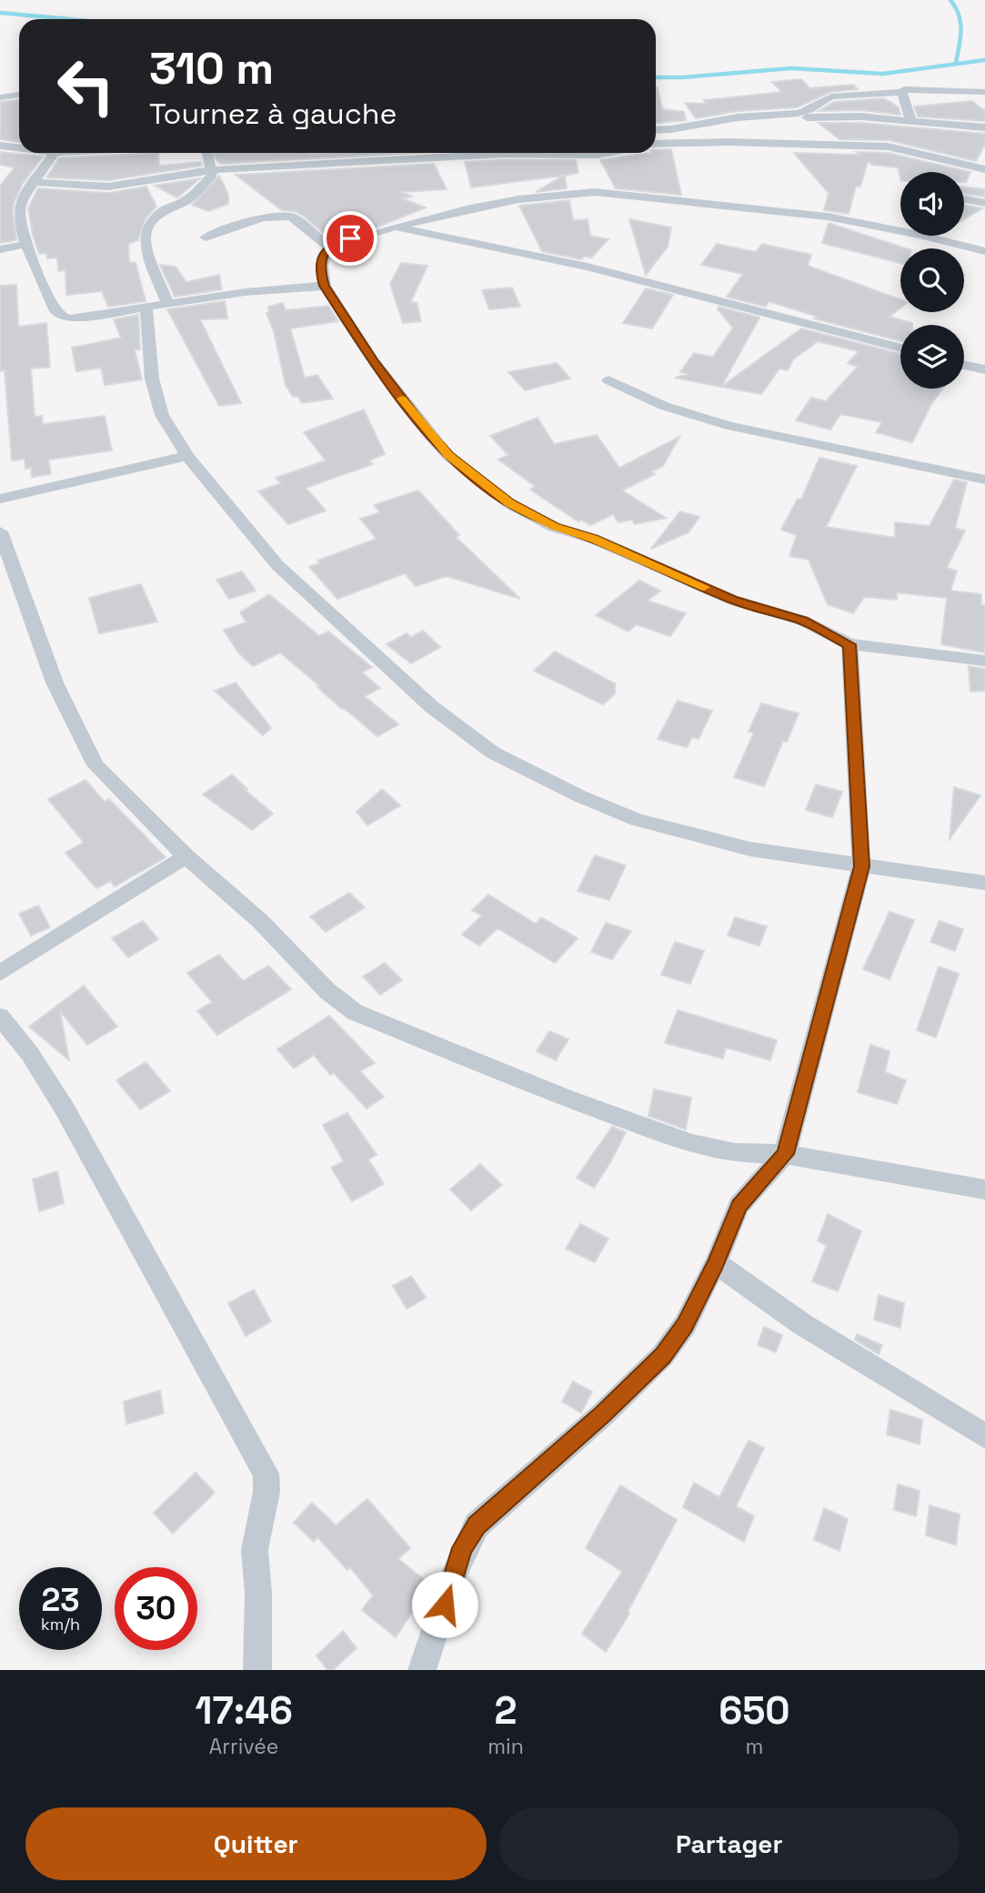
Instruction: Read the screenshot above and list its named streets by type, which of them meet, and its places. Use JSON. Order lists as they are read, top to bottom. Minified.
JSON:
{"page":{"turn":["310 m","Tournez à gauche"],"speed":"23 km/h","limit":"30","eta":["17:46","Arrivée","2","min","650","m"],"buttons":["Quitter","Partager"]}}
